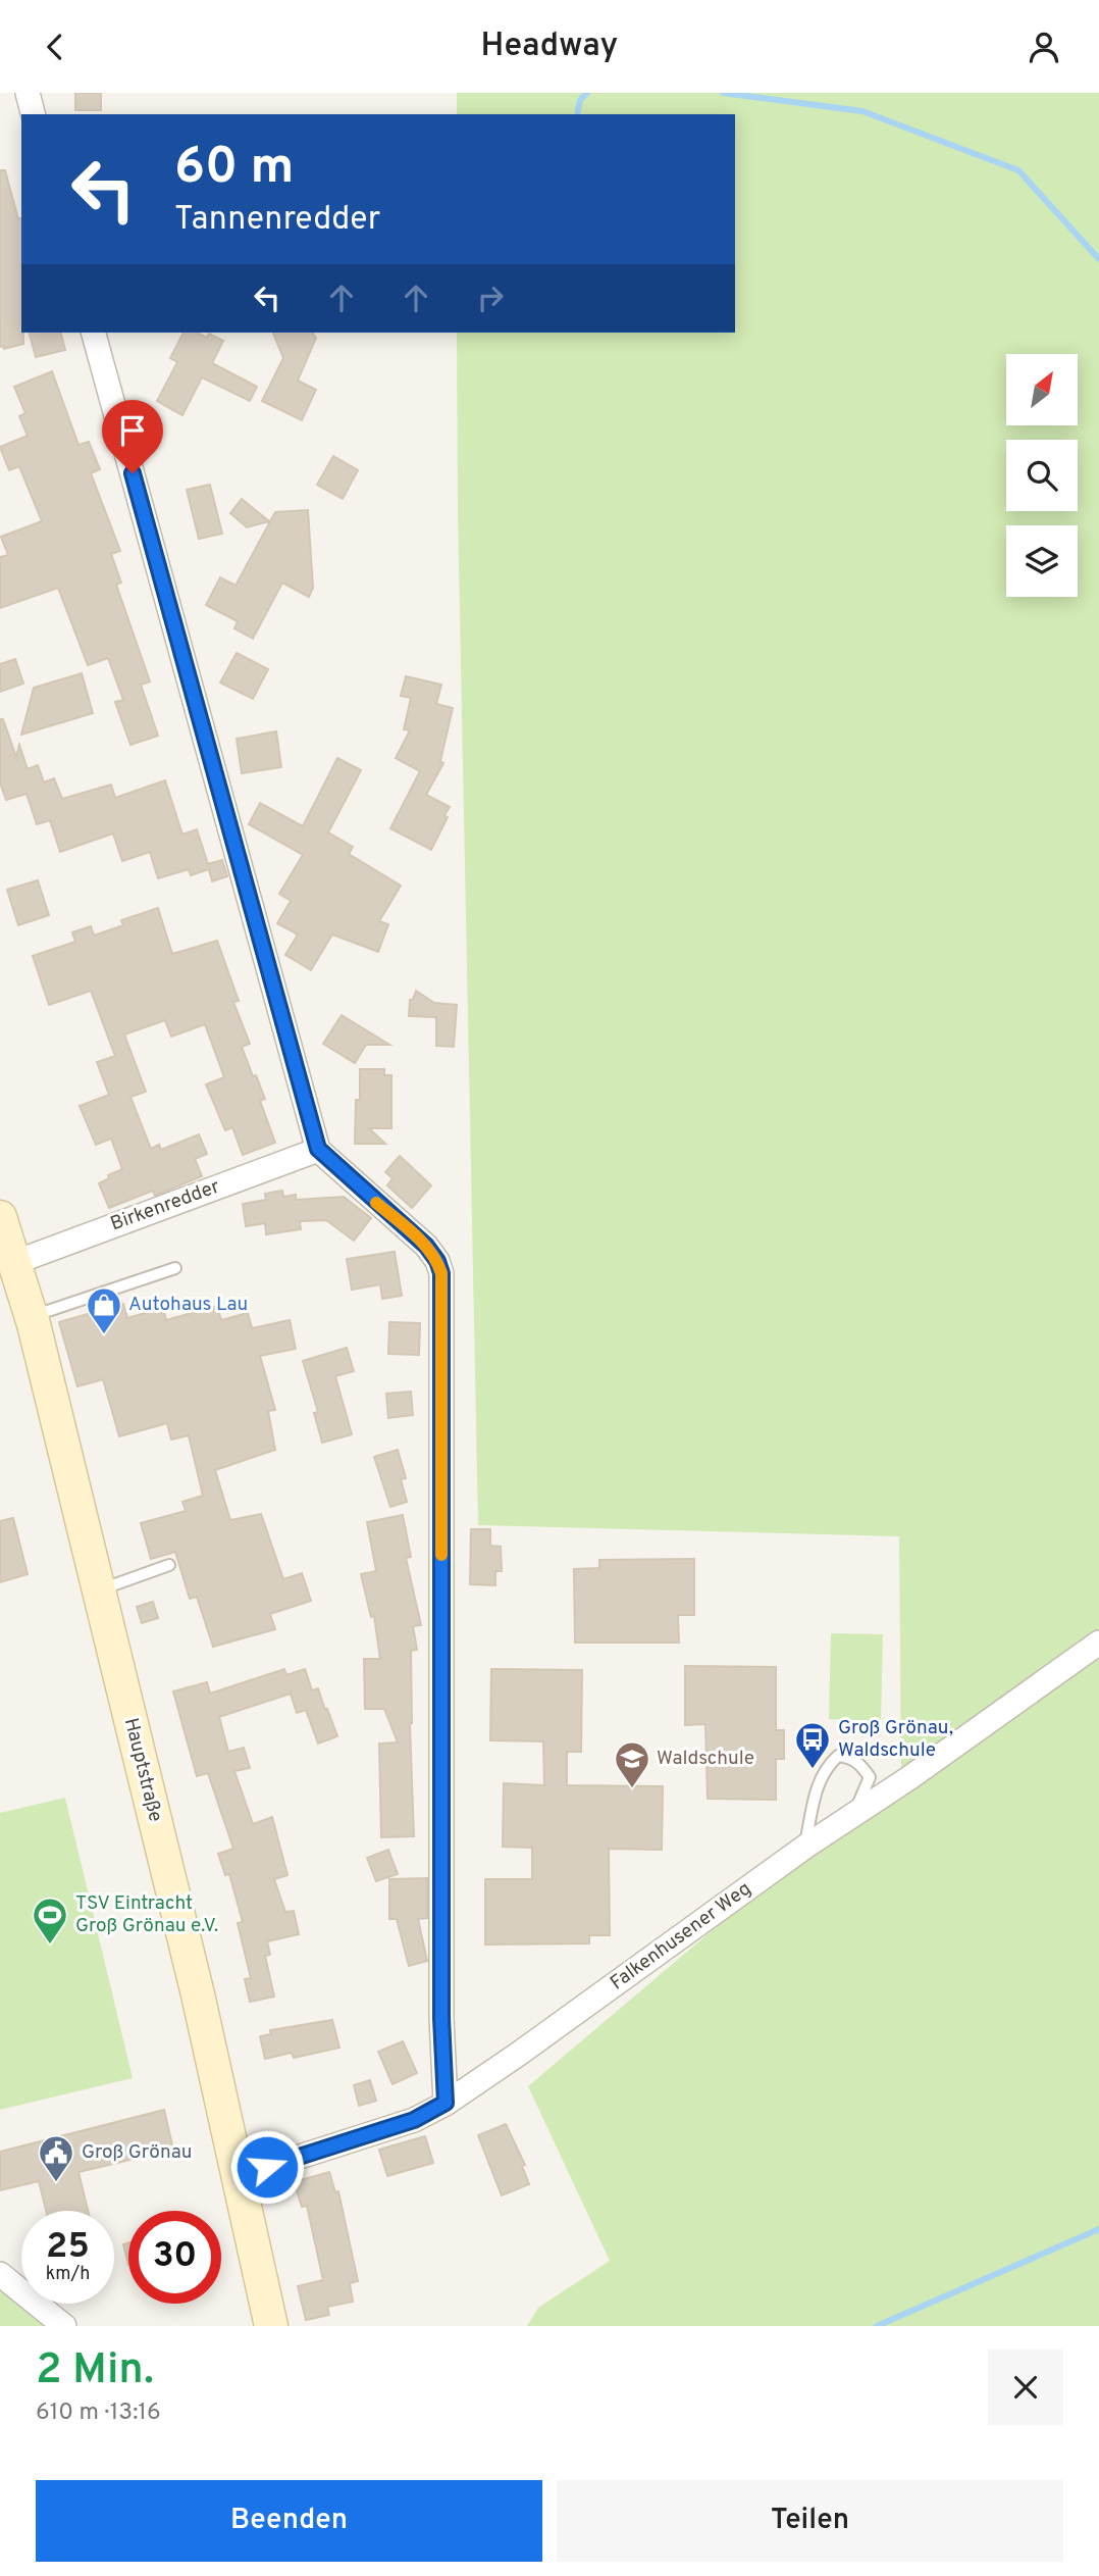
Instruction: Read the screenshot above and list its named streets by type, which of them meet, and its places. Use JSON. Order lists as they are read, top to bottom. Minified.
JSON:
{"streets":{"main road":["Hauptstraße"],"street":["Birkenredder","Falkenhusener Weg"]},"crossings":[["Birkenredder","Hauptstraße"],["Hauptstraße","Falkenhusener Weg"]],"places":{"shop":["Autohaus Lau"],"bus stop":["Groß Grönau, Waldschule"],"school or university":["Waldschule"],"sports":["TSV Eintracht Groß Grönau e.V."],"public building":["Groß Grönau"]},"north":"top right","page":{"header":"Headway","turn":["60 m","Tannenredder"],"speed":"25 km/h","limit":"30","heading":["2 Min.","610 m · 13:16"],"buttons":["Beenden","Teilen"]}}
